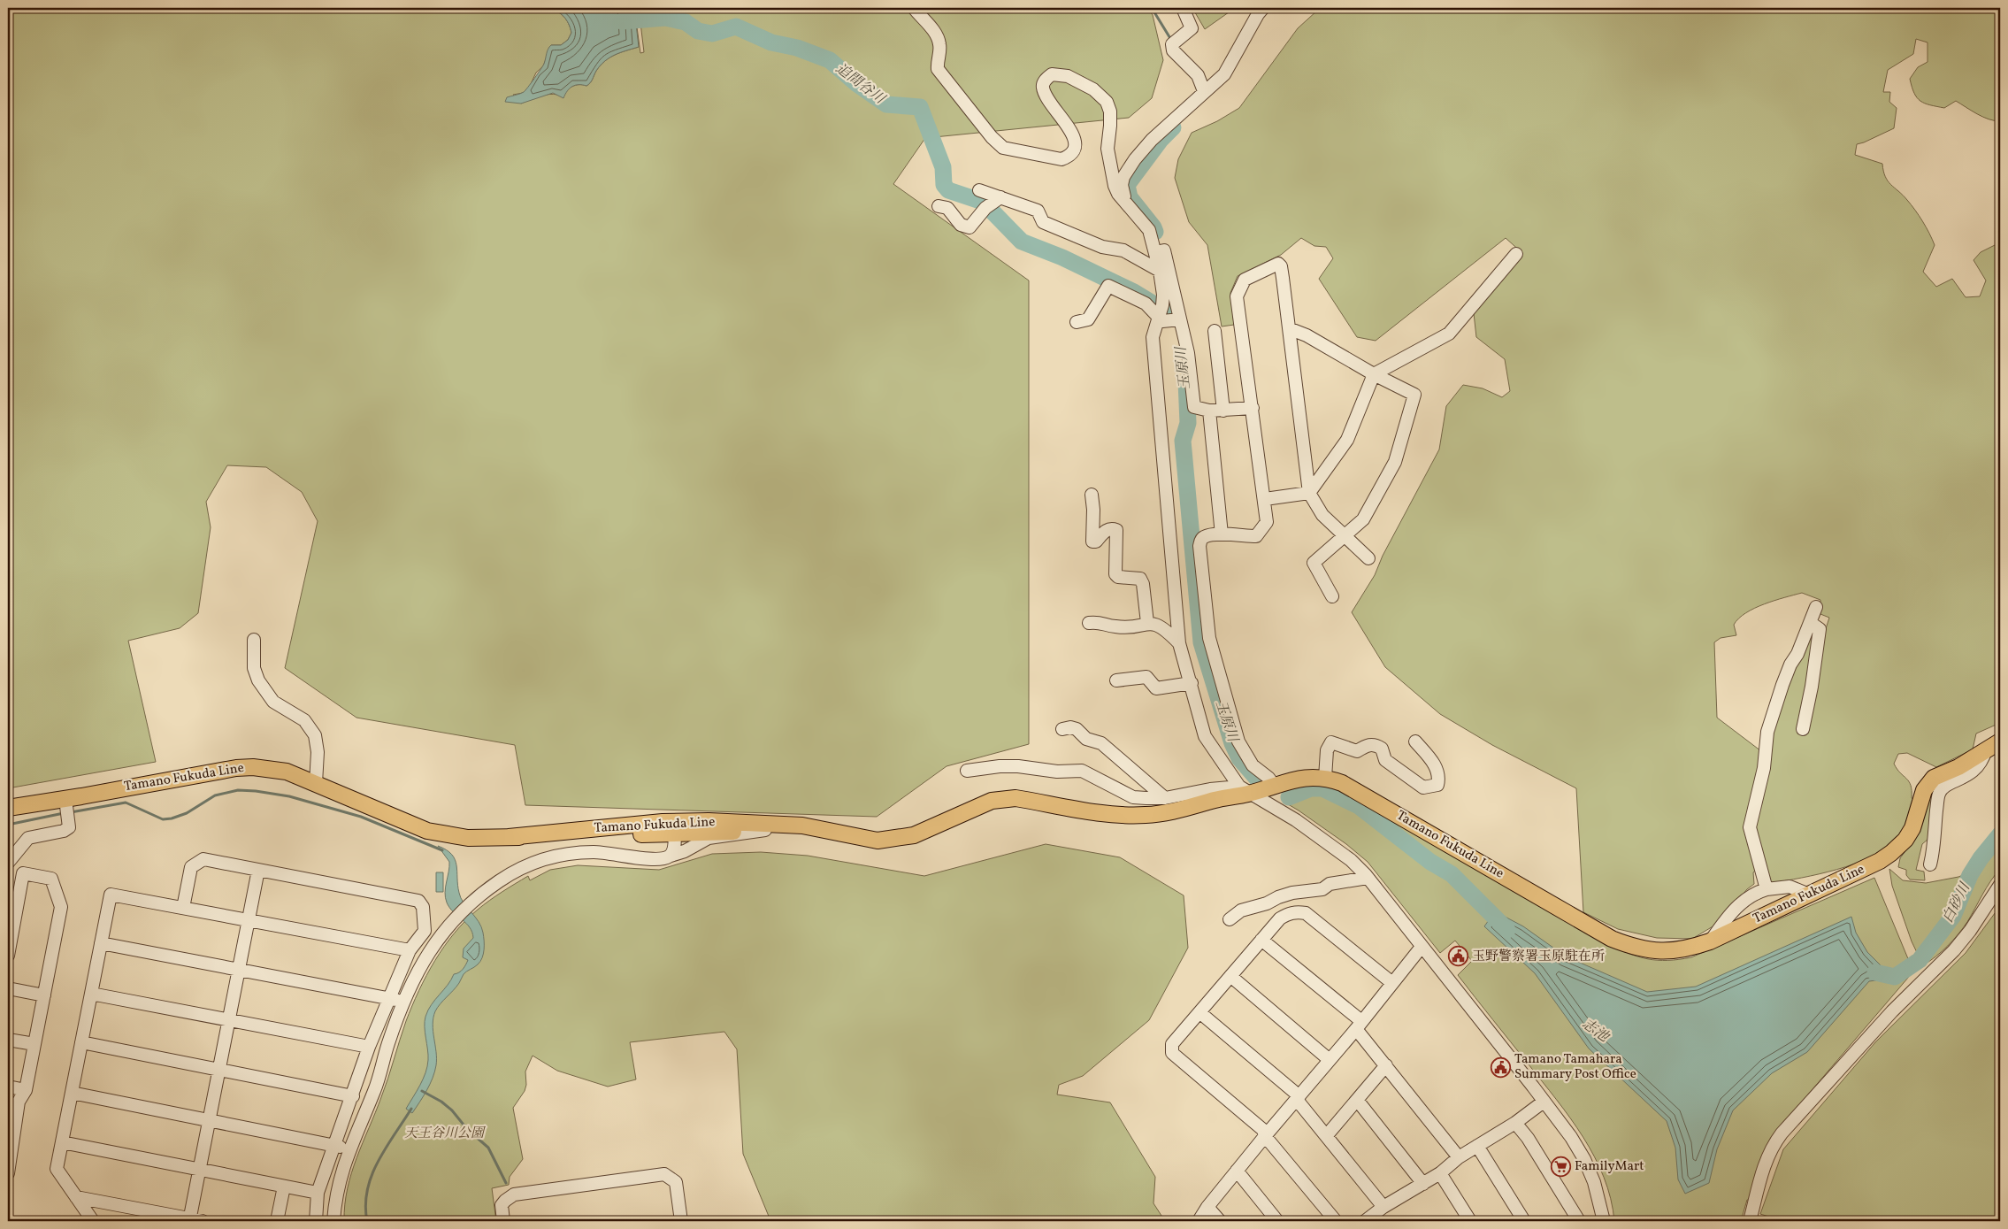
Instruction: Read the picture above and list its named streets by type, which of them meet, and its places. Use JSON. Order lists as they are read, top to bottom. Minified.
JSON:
{"streets":{"main road":["Tamano Fukuda Line"]},"water":["追間谷川","玉原川","白砂川","志池"],"parks":["天王谷川公園"],"places":{"public building":["玉野警察署玉原駐在所","Tamano Tamahara Summary Post Office"],"supermarket":["FamilyMart"]}}
